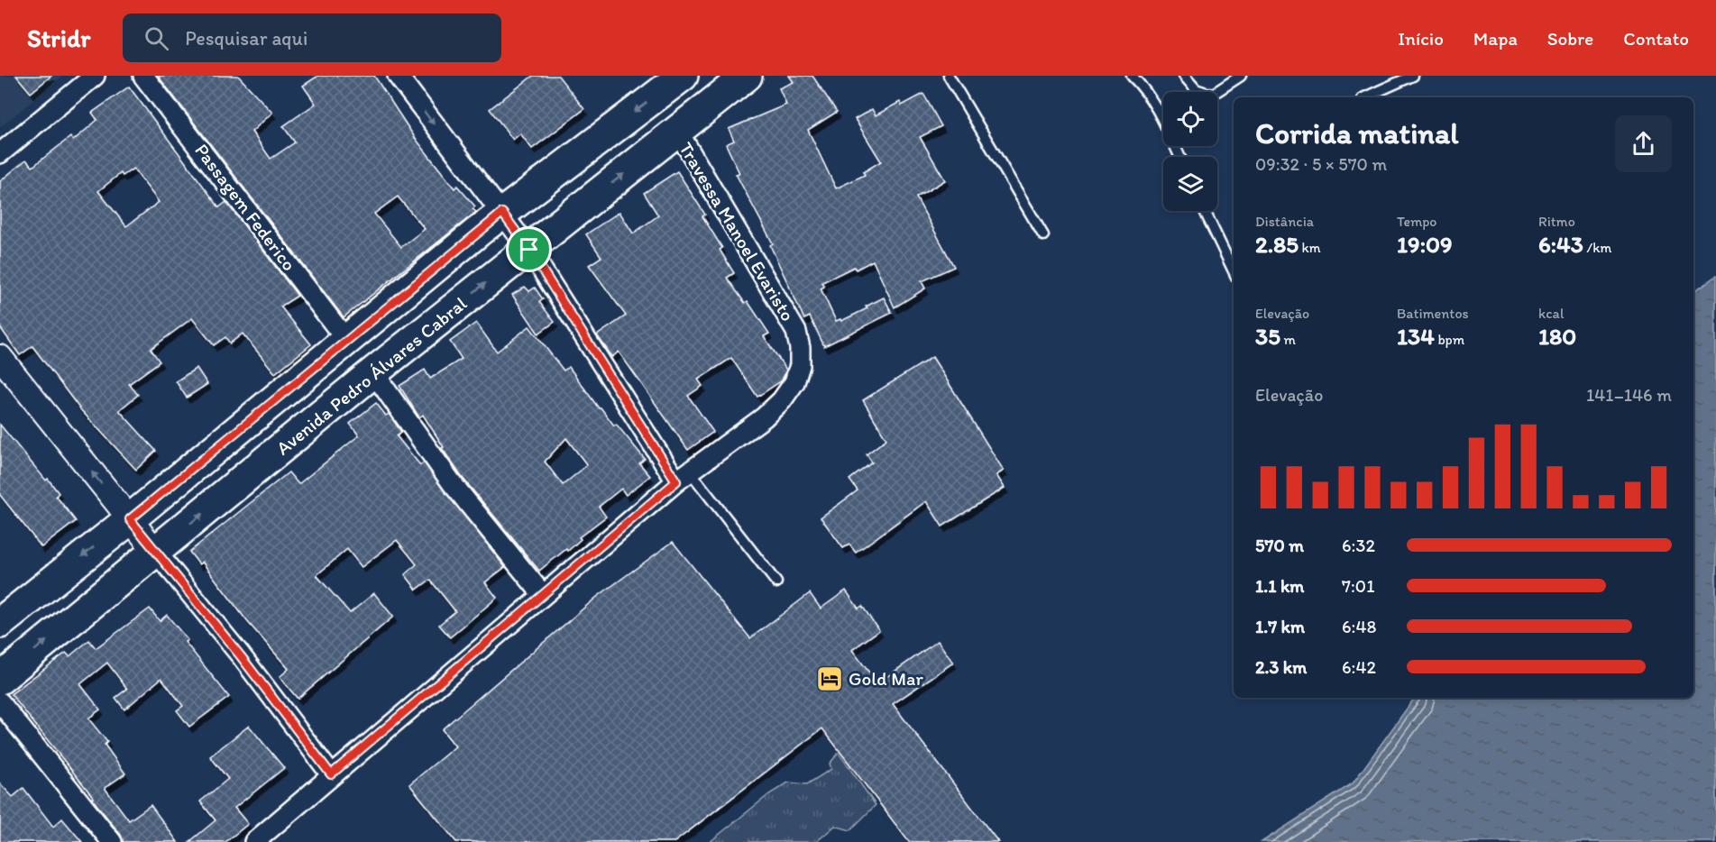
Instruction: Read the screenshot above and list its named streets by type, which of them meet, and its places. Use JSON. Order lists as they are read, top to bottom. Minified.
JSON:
{"streets":{"main road":["Avenida Pedro Álvares Cabral"],"street":["Passagem Federico","Travessa Manoel Evaristo"]},"crossings":[["Travessa Manoel Evaristo","Avenida Pedro Álvares Cabral"]],"places":{"hotel":["Gold Mar"]},"page":{"header":"Stridr","search":"Pesquisar aqui","nav":["Início","Mapa","Sobre","Contato"],"heading":["Corrida matinal","09:32 · 5 × 570 m"],"stats":[["Distância","2.85 km"],["Tempo","19:09"],["Ritmo","6:43 /km"],["Elevação","35 m"],["Batimentos","134 bpm"],["kcal","180"]],"chart":["Elevação","141–146 m"],"list":[{"name":"570 m","note":"6:32"},{"name":"1.1 km","note":"7:01"},{"name":"1.7 km","note":"6:48"},{"name":"2.3 km","note":"6:42"}]}}
